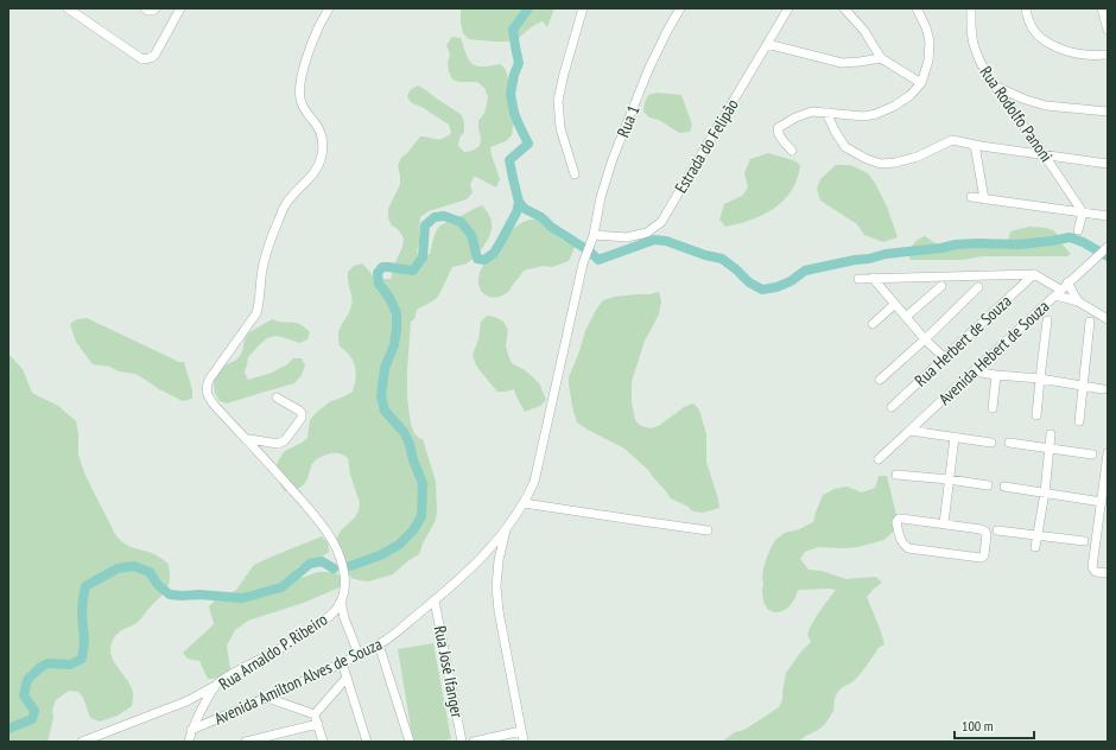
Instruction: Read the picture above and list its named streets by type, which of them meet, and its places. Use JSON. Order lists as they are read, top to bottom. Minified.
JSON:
{"streets":{"street":["Rua Rodolfo Panoni","Rua 1","Estrada do Felipão","Rua Herbert de Souza","Avenida Hebert de Souza","Rua Arnaldo P. Ribeiro","Rua José Ifanger","Avenida Amilton Alves de Souza"]},"crossings":[["Rua 1","Estrada do Felipão"],["Rua 1","Avenida Amilton Alves de Souza"],["Estrada do Felipão","Avenida Amilton Alves de Souza"],["Rua Arnaldo P. Ribeiro","Avenida Amilton Alves de Souza"],["Rua José Ifanger","Avenida Amilton Alves de Souza"]],"scale_bar":"100 m"}
